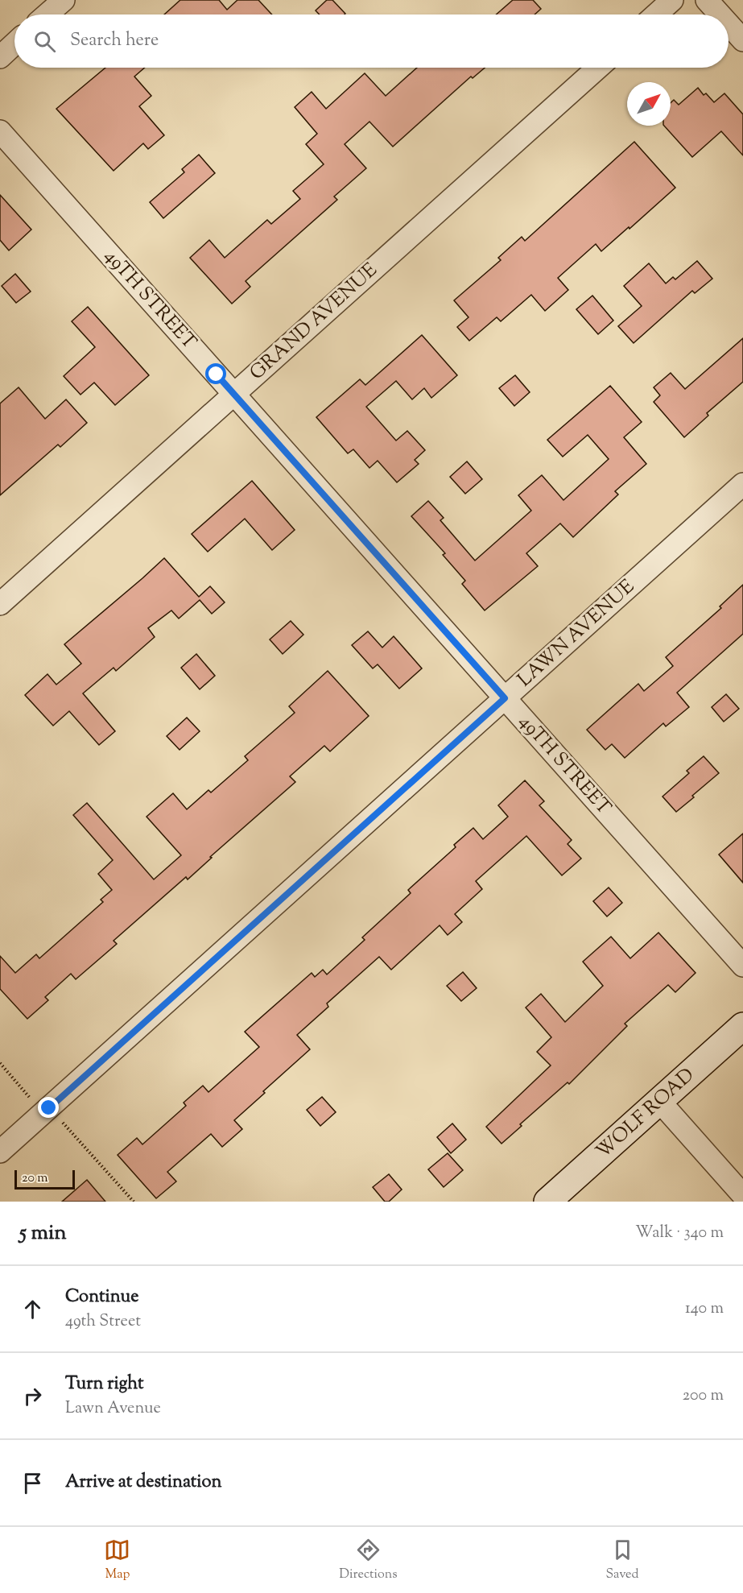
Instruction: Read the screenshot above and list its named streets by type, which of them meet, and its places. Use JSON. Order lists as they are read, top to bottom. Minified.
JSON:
{"streets":{"main road":["WOLF ROAD"],"street":["49TH STREET","GRAND AVENUE","LAWN AVENUE"]},"crossings":[["49TH STREET","GRAND AVENUE"],["49TH STREET","LAWN AVENUE"]],"scale_bar":"20 m","north":"top right","page":{"search":"Search here","scale":"20 m","heading":["5 min","Walk · 340 m"],"list":[["Continue","49th Street","140 m"],["Turn right","Lawn Avenue","200 m"],"Arrive at destination"],"nav":["Map","Directions","Saved"]}}
